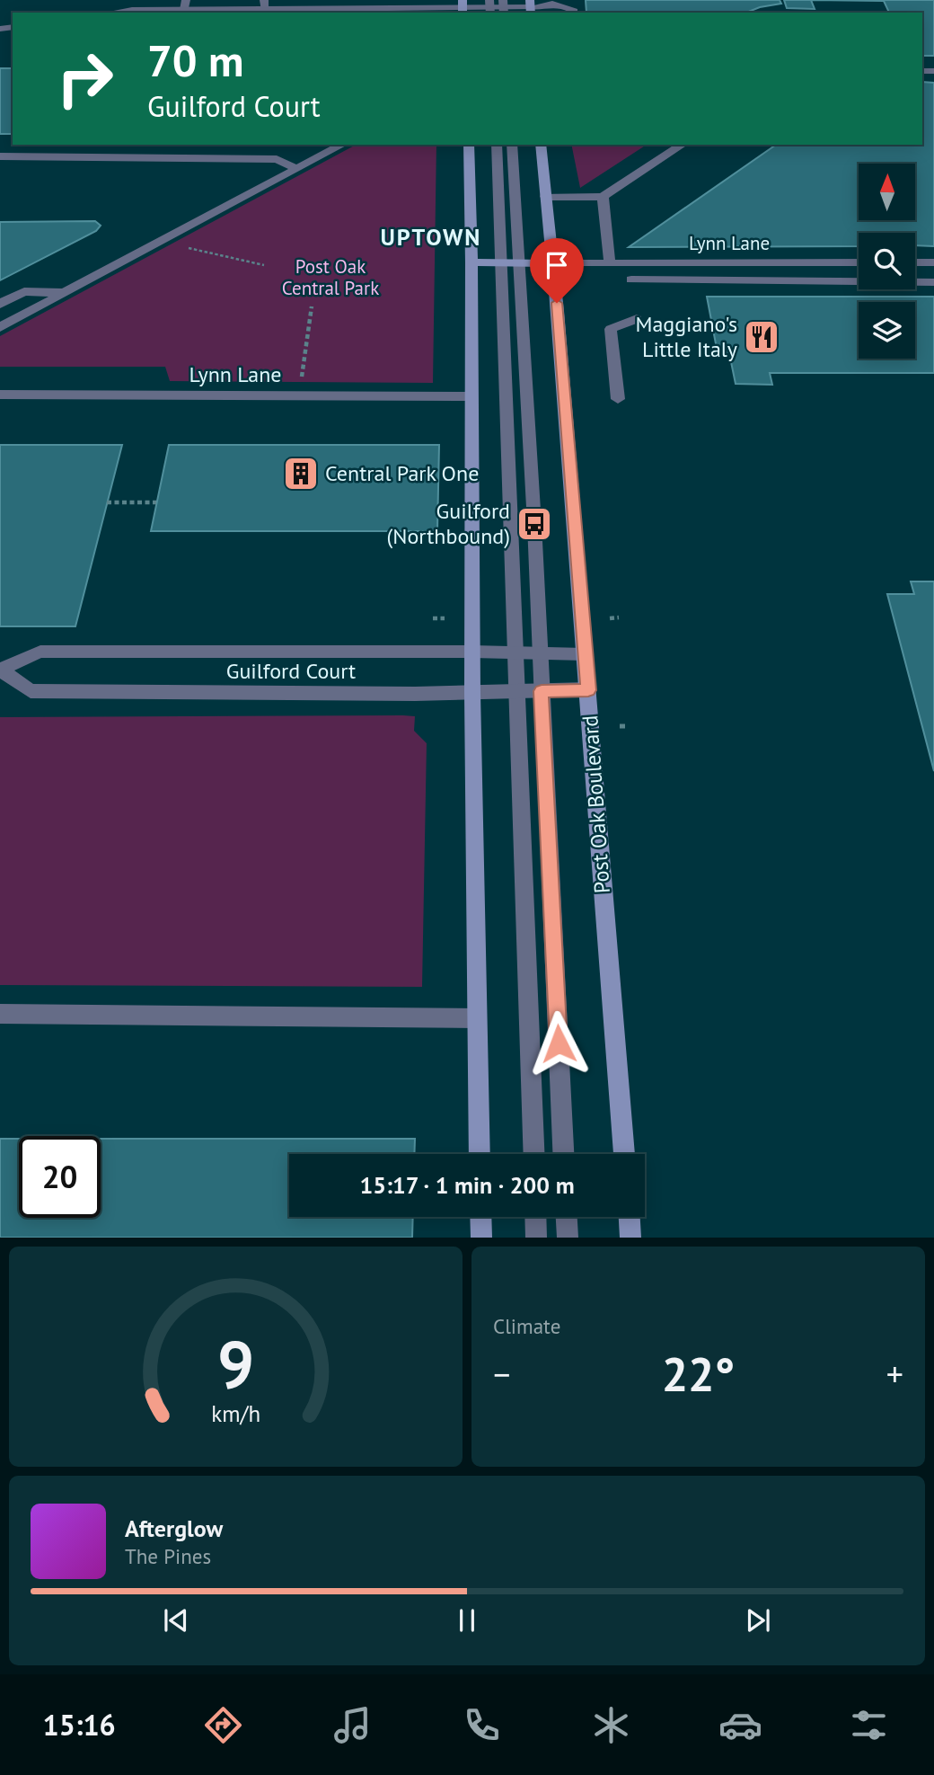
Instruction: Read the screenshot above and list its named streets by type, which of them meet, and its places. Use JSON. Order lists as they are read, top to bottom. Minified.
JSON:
{"streets":{"main road":["Post Oak Boulevard"],"street":["Lynn Lane","Guilford Court"]},"crossings":[["Lynn Lane","Post Oak Boulevard"],["Guilford Court","Post Oak Boulevard"]],"districts":["UPTOWN"],"parks":["Post Oak Central Park"],"places":{"restaurant":["Maggiano's Little Italy"],"building":["Central Park One"],"bus stop":["Guilford (Northbound)"]},"north":"top","page":{"turn":["70 m","Guilford Court"],"limit":"20","trip":"15:17 · 1 min · 200 m","tile":"Climate","heat":["−","22°","+"],"song":["Afterglow","The Pines"],"tabs":"15:16","gauge":["9","km/h"]}}
